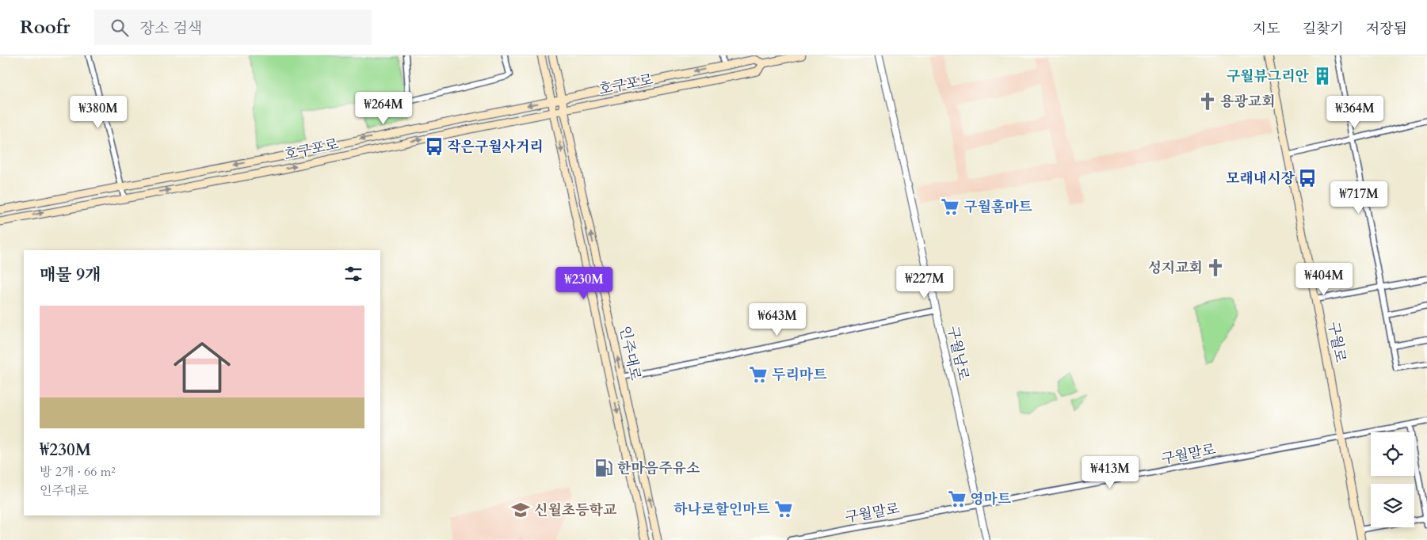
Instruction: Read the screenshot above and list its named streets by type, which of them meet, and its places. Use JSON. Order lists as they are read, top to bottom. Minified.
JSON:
{"streets":{"main road":["호구포로","구월로","인주대로"],"street":["구월남로","구월말로"]},"crossings":[["호구포로","인주대로"],["구월로","구월말로"],["구월남로","구월말로"]],"places":{"building":["구월뷰그리안"],"church":["용광교회","성지교회"],"bus stop":["작은구월사거리","모래내시장"],"supermarket":["구월홈마트","두리마트","영마트","하나로할인마트"],"fuel station":["한마음주유소"],"school or university":["신월초등학교"]},"page":{"header":"Roofr","search":"장소 검색","nav":["지도","길찾기","저장됨"],"price":["₩264M","₩380M","₩364M","₩717M","₩404M","₩227M","₩230M","₩643M","₩413M"],"heading":"매물 9개","list":[{"name":"₩230M","note":"방 2개 · 66 m² · 인주대로"}]}}
